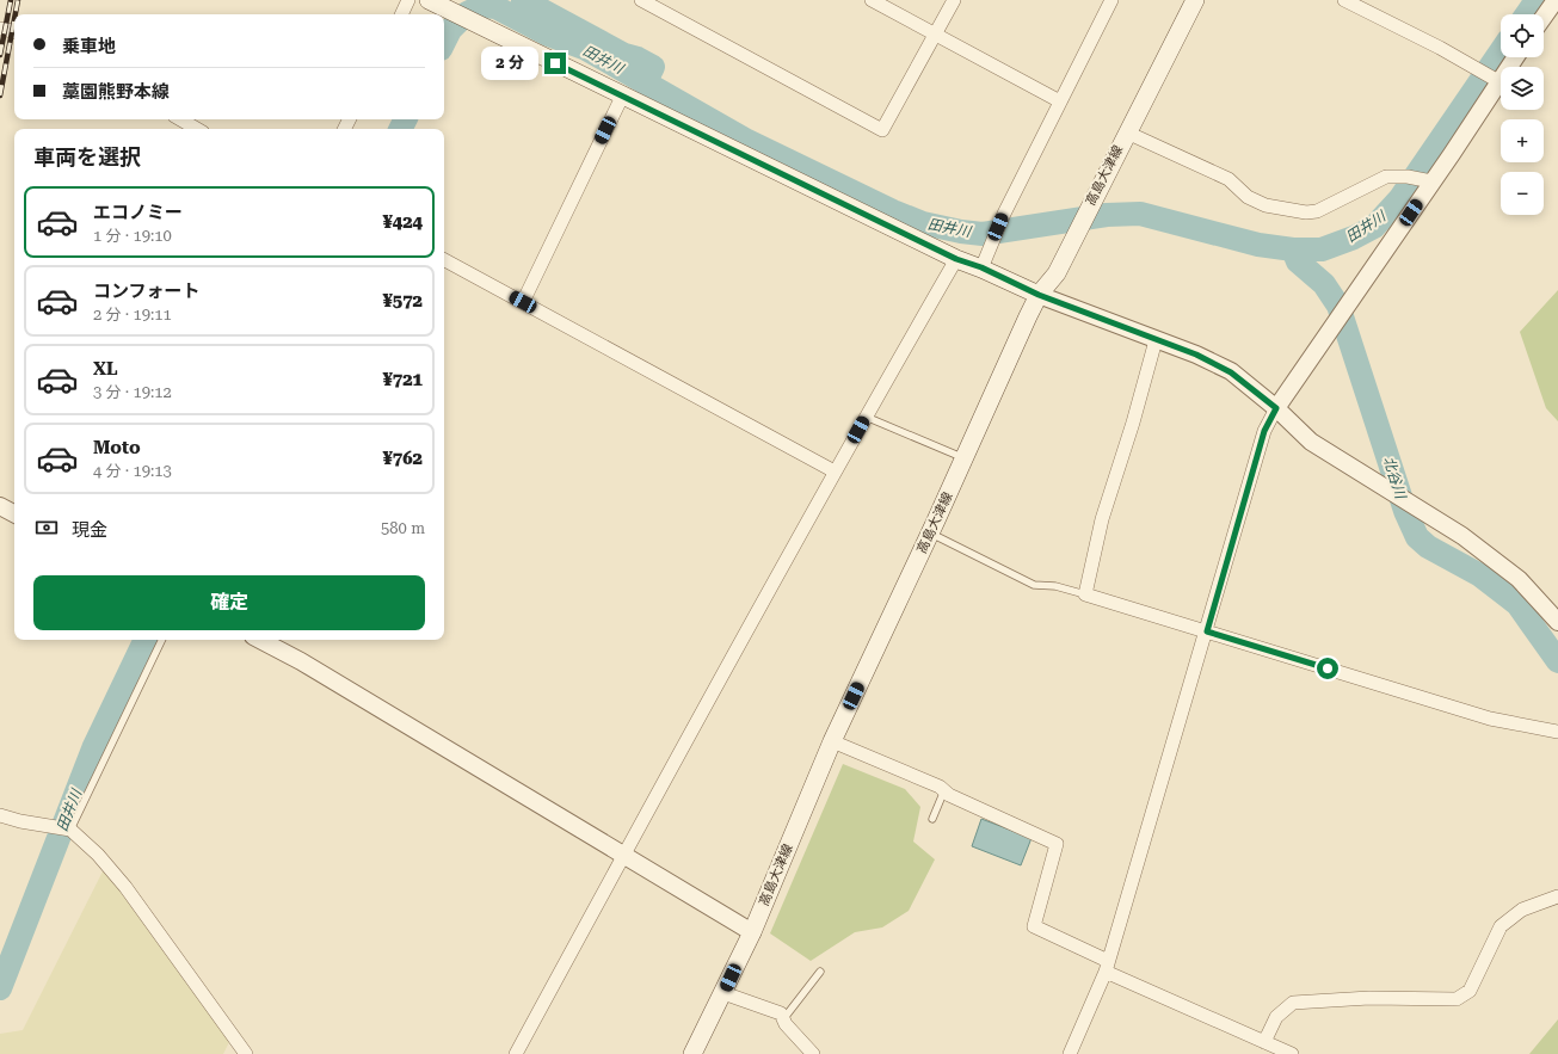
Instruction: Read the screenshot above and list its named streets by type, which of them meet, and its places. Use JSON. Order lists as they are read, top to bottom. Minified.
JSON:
{"streets":{"main road":["高島大津線"]},"water":["田井川","北谷川"],"page":{"map_buttons":["+","−"],"banner":["乗車地","藁園熊野本線"],"bubble":"2 分","heading":"車両を選択","list":[{"name":"エコノミー","note":"1 分 · 19:10","value":"¥424"},{"name":"コンフォート","note":"2 分 · 19:11","value":"¥572"},{"name":"XL","note":"3 分 · 19:12","value":"¥721"},{"name":"Moto","note":"4 分 · 19:13","value":"¥762"}],"pay":["現金","580 m"],"buttons":"確定"}}
